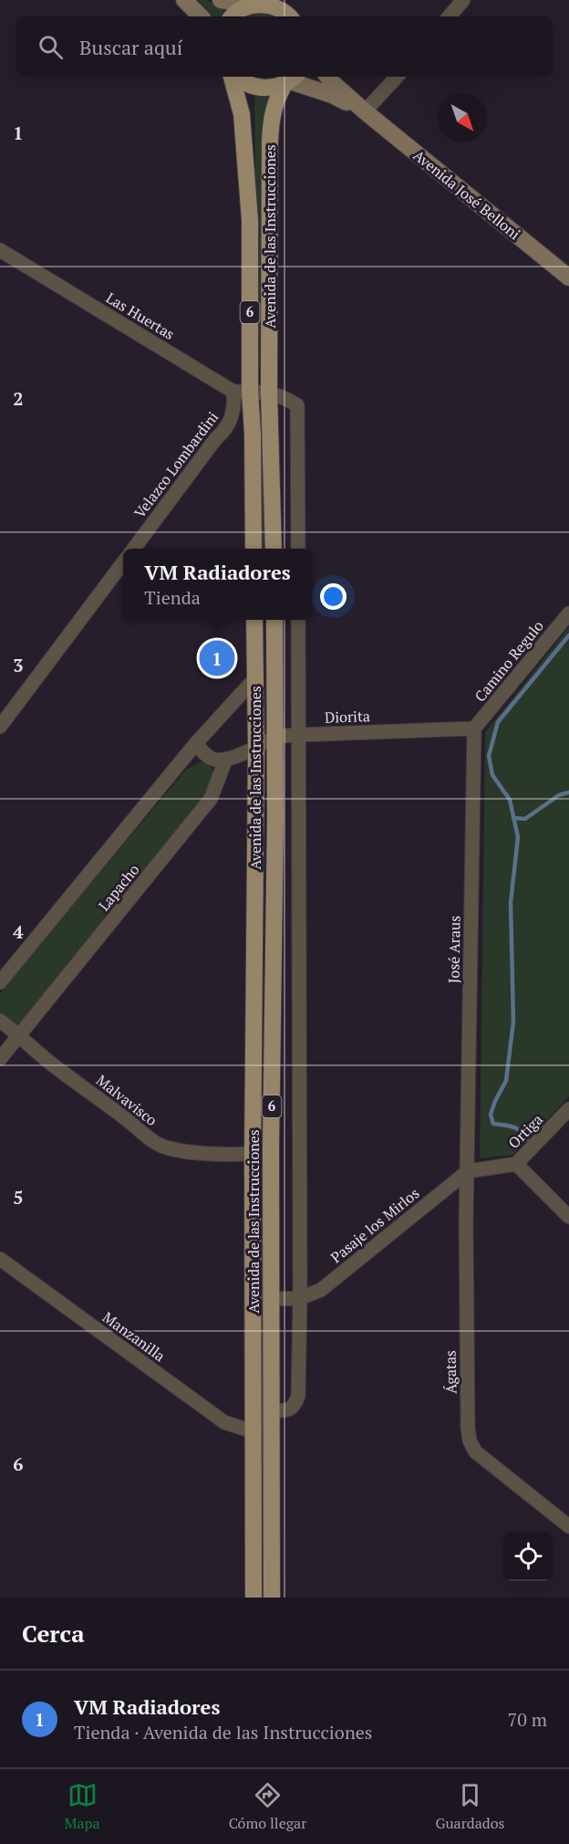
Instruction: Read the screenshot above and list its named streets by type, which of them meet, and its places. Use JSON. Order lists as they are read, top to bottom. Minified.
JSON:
{"streets":{"main road":["Avenida José Belloni","Avenida de las Instrucciones","6"],"street":["Las Huertas","Velazco Lombardini","Camino Regulo","Diorita","Lapacho","José Araus","Malvavisco","Ortiga","Pasaje los Mirlos","Manzanilla","Ágatas"]},"crossings":[["Avenida José Belloni","Avenida de las Instrucciones"],["Avenida de las Instrucciones","Las Huertas"],["Avenida de las Instrucciones","Velazco Lombardini"],["Avenida de las Instrucciones","Diorita"],["Avenida de las Instrucciones","Malvavisco"],["Avenida de las Instrucciones","Manzanilla"],["Las Huertas","Velazco Lombardini"],["Camino Regulo","Diorita"],["Camino Regulo","José Araus"],["Diorita","Lapacho"],["Diorita","José Araus"],["Lapacho","Malvavisco"],["José Araus","Ortiga"],["José Araus","Pasaje los Mirlos"],["José Araus","Ágatas"],["Ortiga","Pasaje los Mirlos"],["Ortiga","Ágatas"],["Pasaje los Mirlos","Ágatas"]],"north":"bottom right","page":{"search":"Buscar aquí","popup":["VM Radiadores","Tienda"],"pins":"1","heading":"Cerca","list":[{"mark":"1","name":"VM Radiadores","note":"Tienda · Avenida de las Instrucciones","value":"70 m"}],"nav":["Mapa","Cómo llegar","Guardados"]},"grid":{"rows":["1","2","3","4","5","6"]}}
